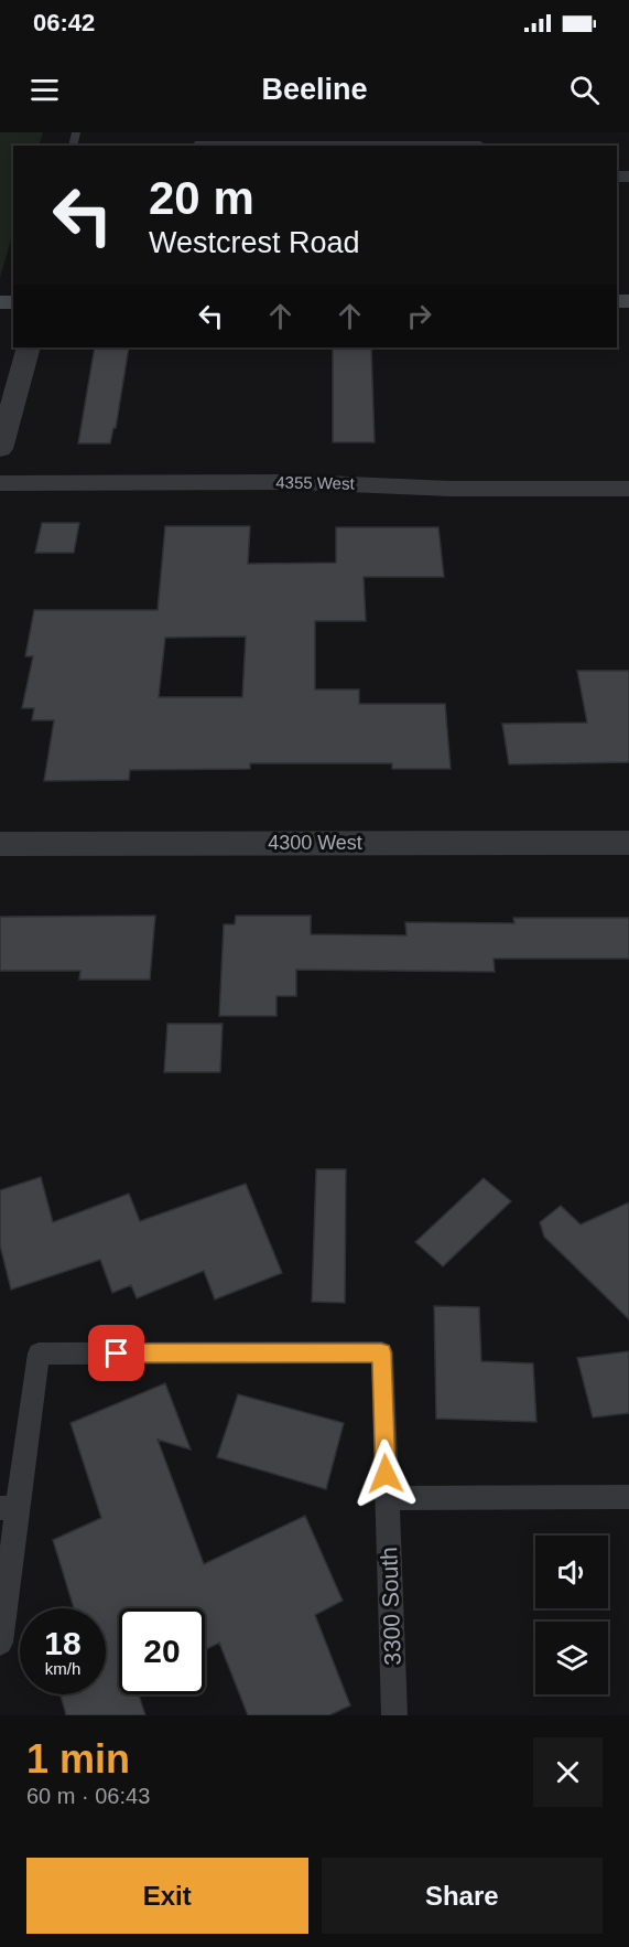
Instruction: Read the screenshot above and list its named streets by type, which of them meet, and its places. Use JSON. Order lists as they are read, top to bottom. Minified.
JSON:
{"streets":{"street":["4355 West","4300 West"],"lane":["3300 South"]},"page":{"status":"06:42","header":"Beeline","turn":["20 m","Westcrest Road"],"speed":"18 km/h","limit":"20","heading":["1 min","60 m · 06:43"],"buttons":["Exit","Share"]}}
